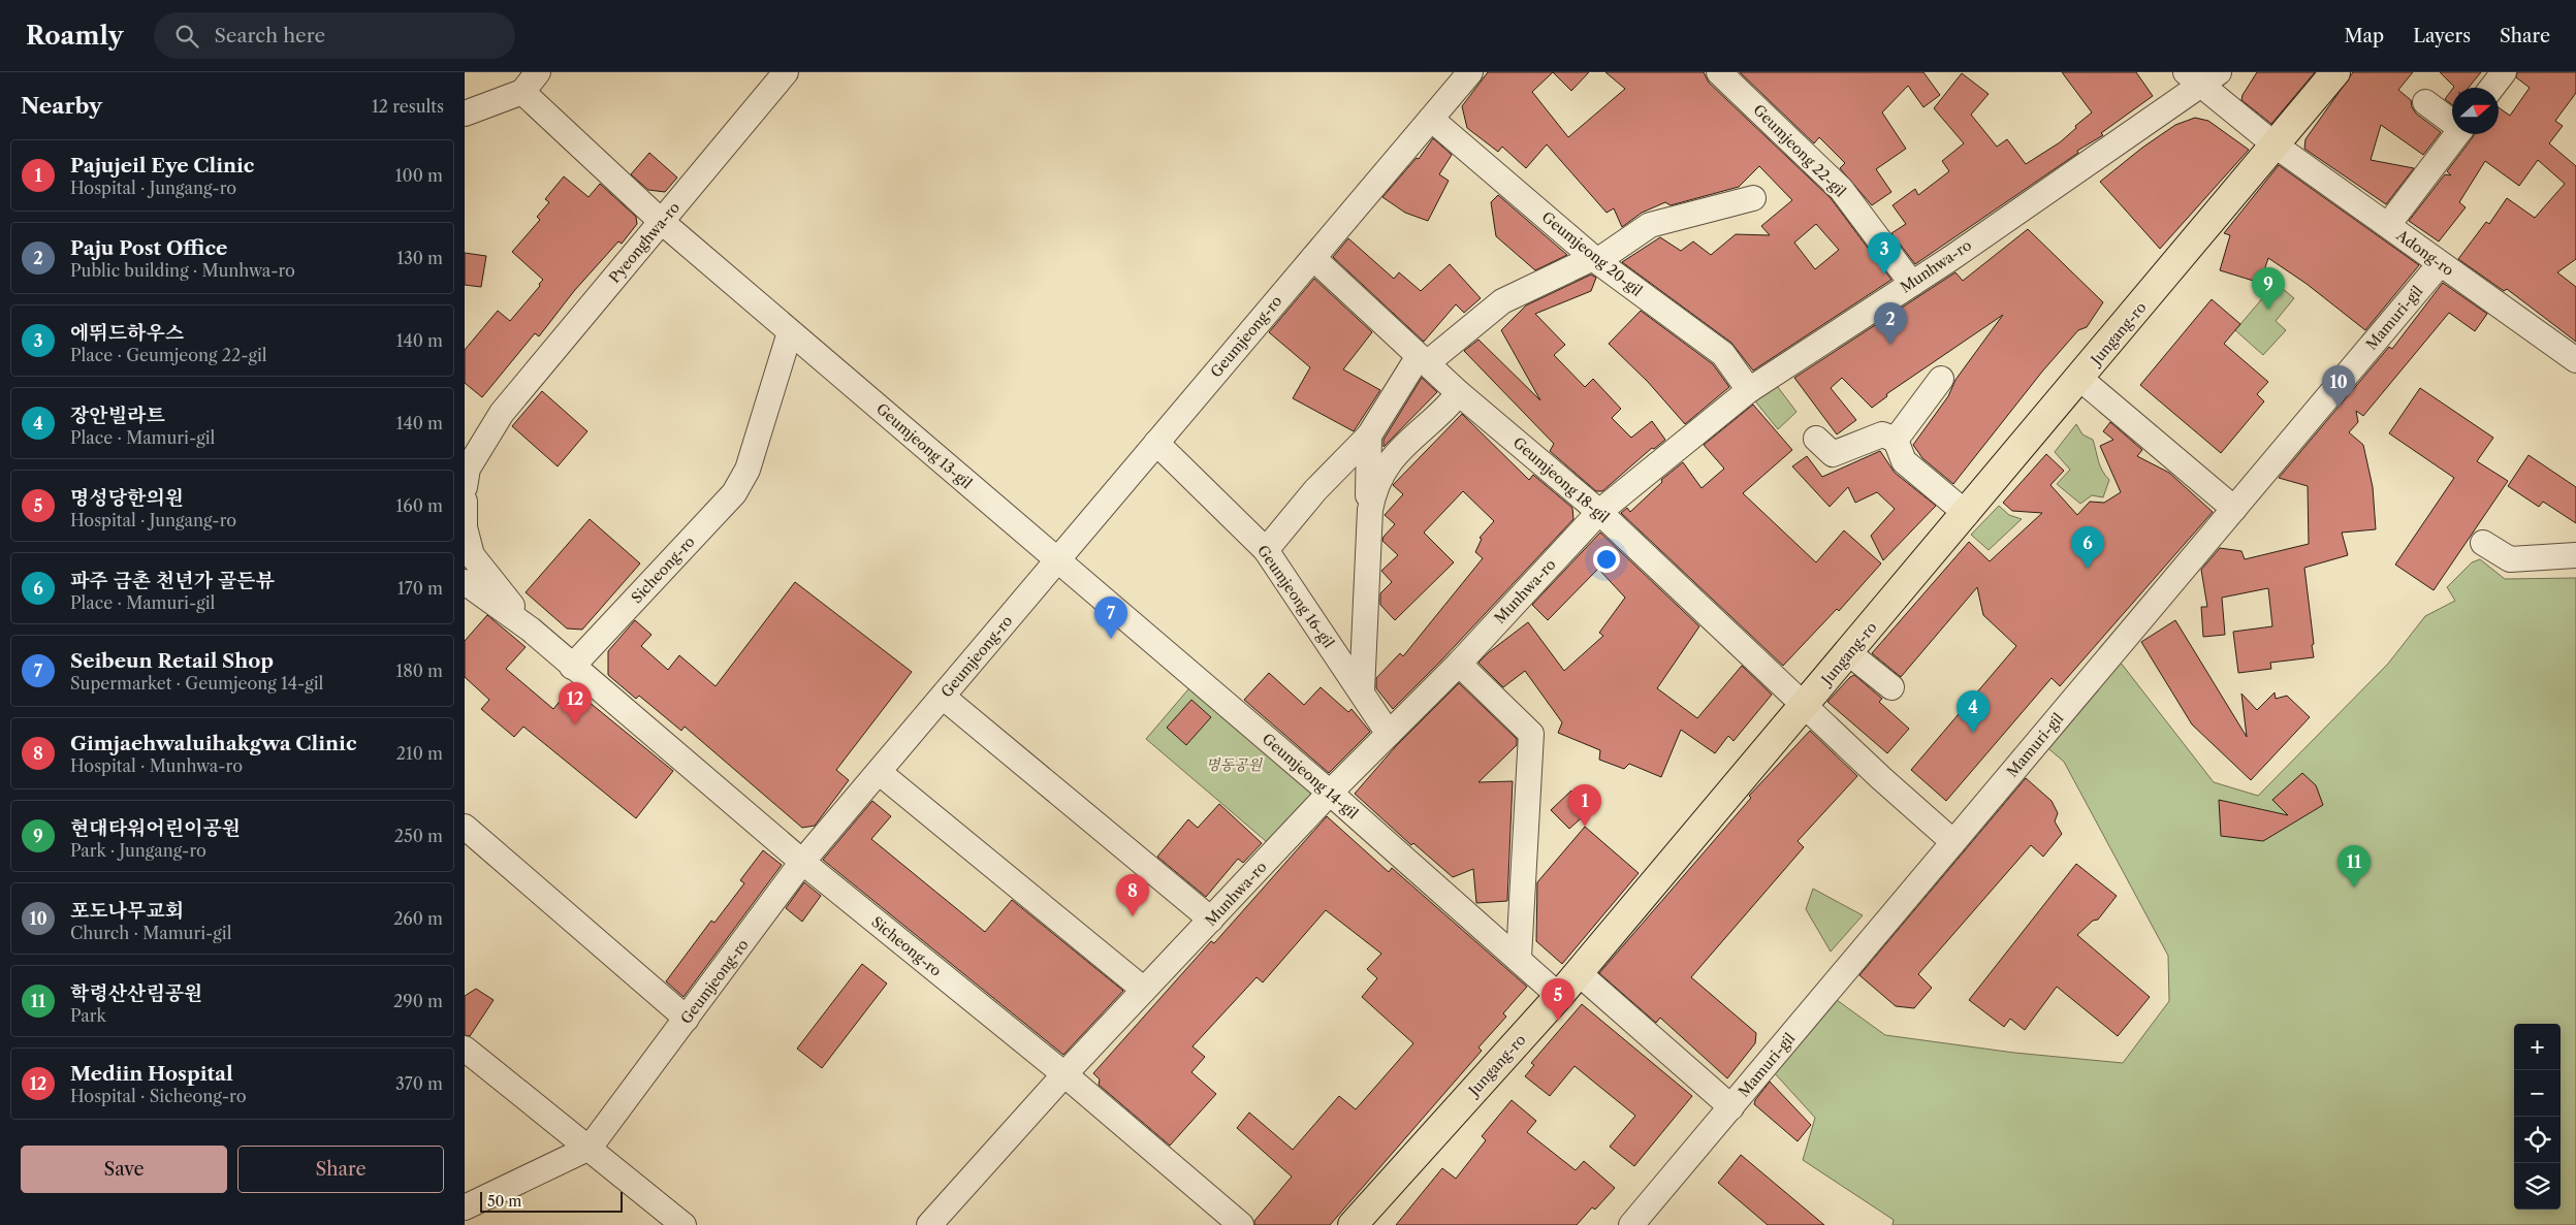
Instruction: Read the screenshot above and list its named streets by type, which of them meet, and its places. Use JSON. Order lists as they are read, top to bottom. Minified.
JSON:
{"streets":{"main road":["Jungang-ro"],"street":["Geumjeong 22-gil","Pyeonghwa-ro","Adong-ro","Geumjeong 20-gil","Munhwa-ro","Mamuri-gil","Geumjeong-ro","Geumjeong 13-gil","Geumjeong 18-gil","Sicheong-ro","Geumjeong 16-gil","Geumjeong 14-gil"]},"crossings":[["Geumjeong 22-gil","Munhwa-ro"],["Pyeonghwa-ro","Geumjeong 13-gil"],["Adong-ro","Munhwa-ro"],["Adong-ro","Mamuri-gil"],["Adong-ro","Jungang-ro"],["Geumjeong 20-gil","Munhwa-ro"],["Geumjeong 20-gil","Geumjeong-ro"],["Munhwa-ro","Geumjeong 18-gil"],["Munhwa-ro","Sicheong-ro"],["Munhwa-ro","Geumjeong 16-gil"],["Munhwa-ro","Geumjeong 14-gil"],["Mamuri-gil","Geumjeong 18-gil"],["Jungang-ro","Geumjeong 18-gil"],["Jungang-ro","Geumjeong 14-gil"],["Geumjeong-ro","Geumjeong 13-gil"],["Geumjeong-ro","Geumjeong 18-gil"],["Geumjeong-ro","Sicheong-ro"],["Geumjeong-ro","Geumjeong 16-gil"],["Geumjeong-ro","Geumjeong 14-gil"],["Geumjeong 13-gil","Sicheong-ro"],["Geumjeong 13-gil","Geumjeong 14-gil"]],"parks":["명동공원"],"scale_bar":"50 m","north":"right","page":{"header":"Roamly","search":"Search here","nav":["Map","Layers","Share"],"heading":["Nearby","12 results"],"list":[{"mark":"1","name":"Pajujeil Eye Clinic","note":"Hospital · Jungang-ro","value":"100 m"},{"mark":"2","name":"Paju Post Office","note":"Public building · Munhwa-ro","value":"130 m"},{"mark":"3","name":"에뛰드하우스","note":"Place · Geumjeong 22-gil","value":"140 m"},{"mark":"4","name":"장안빌라트","note":"Place · Mamuri-gil","value":"140 m"},{"mark":"5","name":"명성당한의원","note":"Hospital · Jungang-ro","value":"160 m"},{"mark":"6","name":"파주 금촌 천년가 골든뷰","note":"Place · Mamuri-gil","value":"170 m"},{"mark":"7","name":"Seibeun Retail Shop","note":"Supermarket · Geumjeong 14-gil","value":"180 m"},{"mark":"8","name":"Gimjaehwaluihakgwa Clinic","note":"Hospital · Munhwa-ro","value":"210 m"},{"mark":"9","name":"현대타워어린이공원","note":"Park · Jungang-ro","value":"250 m"},{"mark":"10","name":"포도나무교회","note":"Church · Mamuri-gil","value":"260 m"},{"mark":"11","name":"학령산산림공원","note":"Park","value":"290 m"},{"mark":"12","name":"Mediin Hospital","note":"Hospital · Sicheong-ro","value":"370 m"}],"pins":["3","9","2","10","6","7","12","4","1","11","8","5"],"map_buttons":["+","−"],"buttons":["Save","Share"],"scale":"50 m"}}
